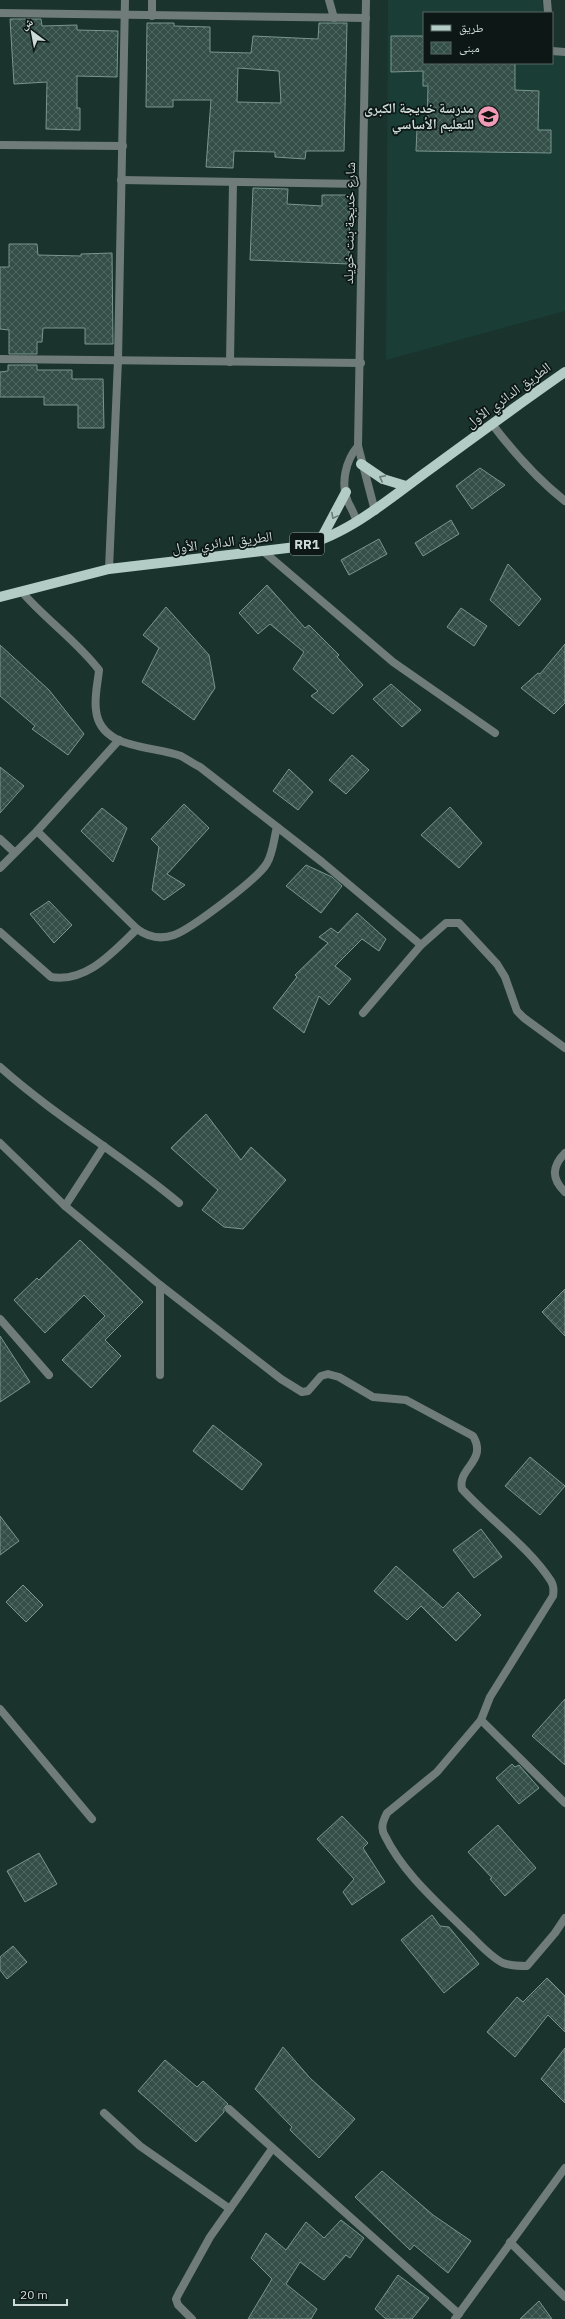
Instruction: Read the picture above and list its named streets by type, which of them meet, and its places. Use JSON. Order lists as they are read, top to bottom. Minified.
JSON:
{"streets":{"main road":["الطريق الدائري الأول","RR1"],"street":["شارع خديجة بنت خويلد"]},"crossings":[["شارع خديجة بنت خويلد","الطريق الدائري الأول"]],"places":{"school or university":["مدرسة خديجة الكبرى للتعليم الأساسي"]},"legend":["طريق","مبنى"],"scale_bar":"20 m","north":"top left"}
